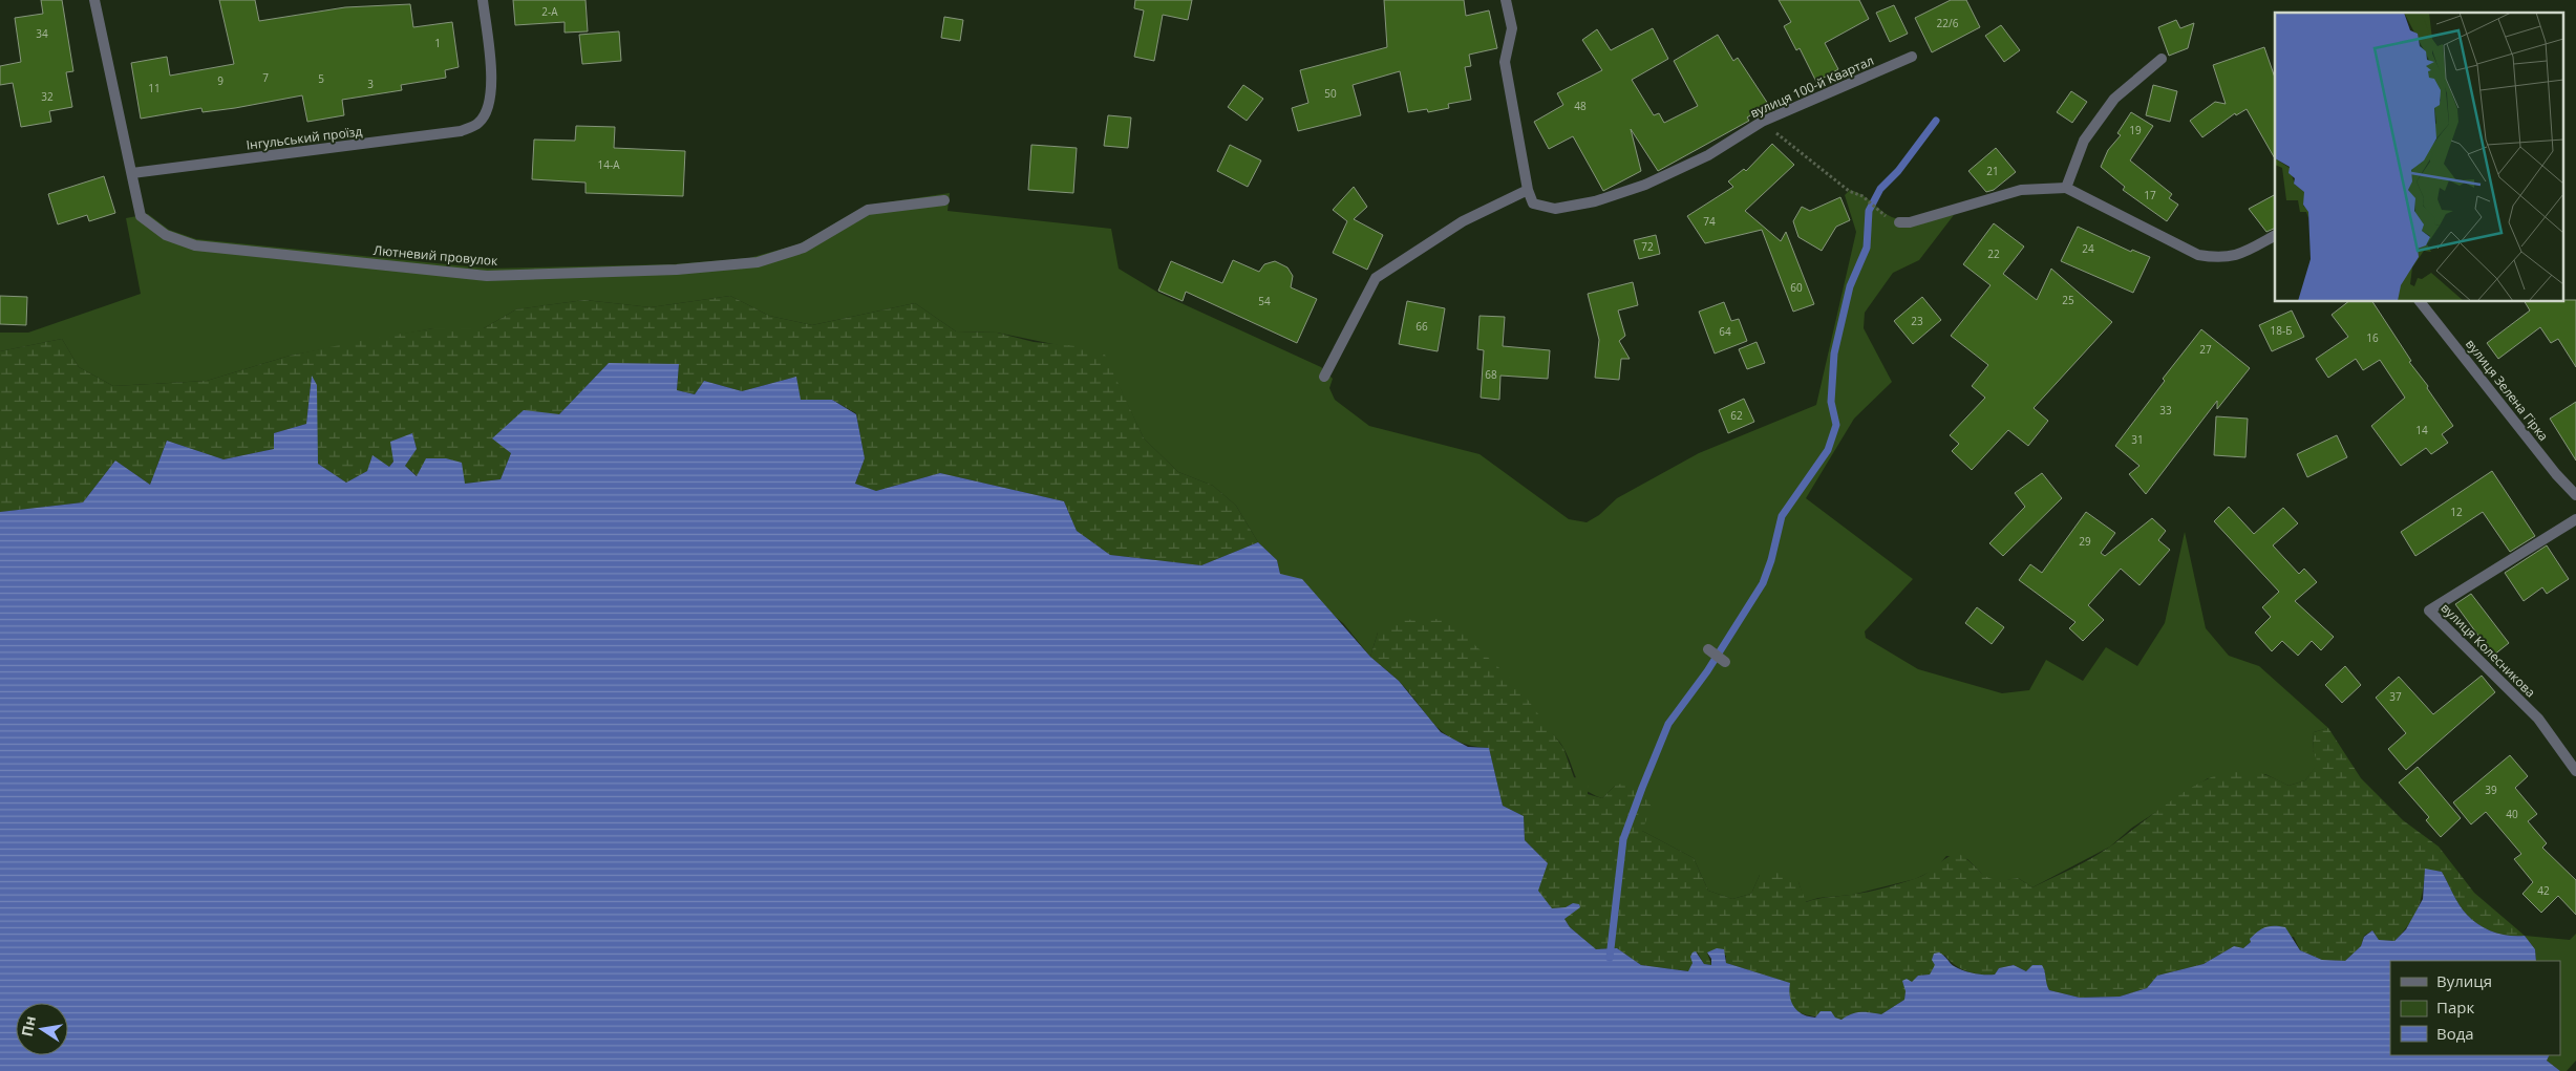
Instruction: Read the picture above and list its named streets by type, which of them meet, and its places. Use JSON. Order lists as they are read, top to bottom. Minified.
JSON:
{"streets":{"street":["вулиця 100-й Квартал","Інгульський проїзд","Лютневий провулок","вулиця Зелена Гірка","вулиця Колесникова"]},"crossings":[["Інгульський проїзд","Лютневий провулок"]],"house_numbers":["2-А","22/6","34","1","7","5","9","3","11","50","32","48","19","14-А","21","17","74","72","24","22","60","25","54","23","66","18-Б","64","16","27","68","33","62","14","31","12","29","37","39","40","42"],"legend":["Вулиця","Парк","Вода"],"north":"left"}
